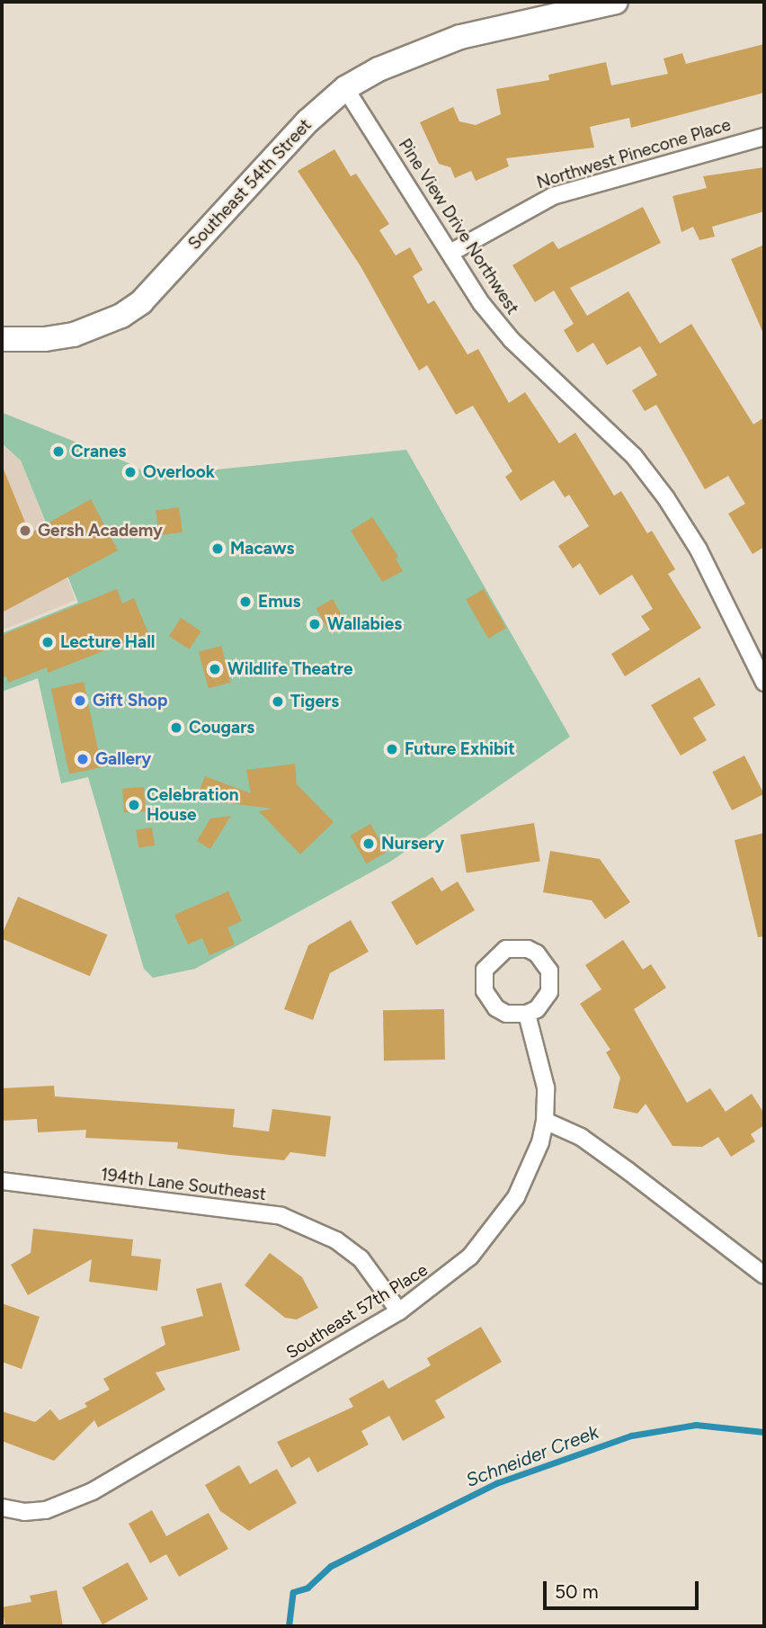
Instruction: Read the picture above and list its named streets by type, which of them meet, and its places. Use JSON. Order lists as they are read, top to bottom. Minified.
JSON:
{"streets":{"street":["Northwest Pinecone Place","Southeast 54th Street","Pine View Drive Northwest","194th Lane Southeast","Southeast 57th Place"]},"crossings":[["Northwest Pinecone Place","Pine View Drive Northwest"],["Southeast 54th Street","Pine View Drive Northwest"],["194th Lane Southeast","Southeast 57th Place"]],"water":["Schneider Creek"],"places":["Cranes","Overlook","Gersh Academy","Macaws","Emus","Wallabies","Lecture Hall","Wildlife Theatre","Gift Shop","Tigers","Cougars","Future Exhibit","Gallery","Celebration House","Nursery"],"scale_bar":"50 m"}
